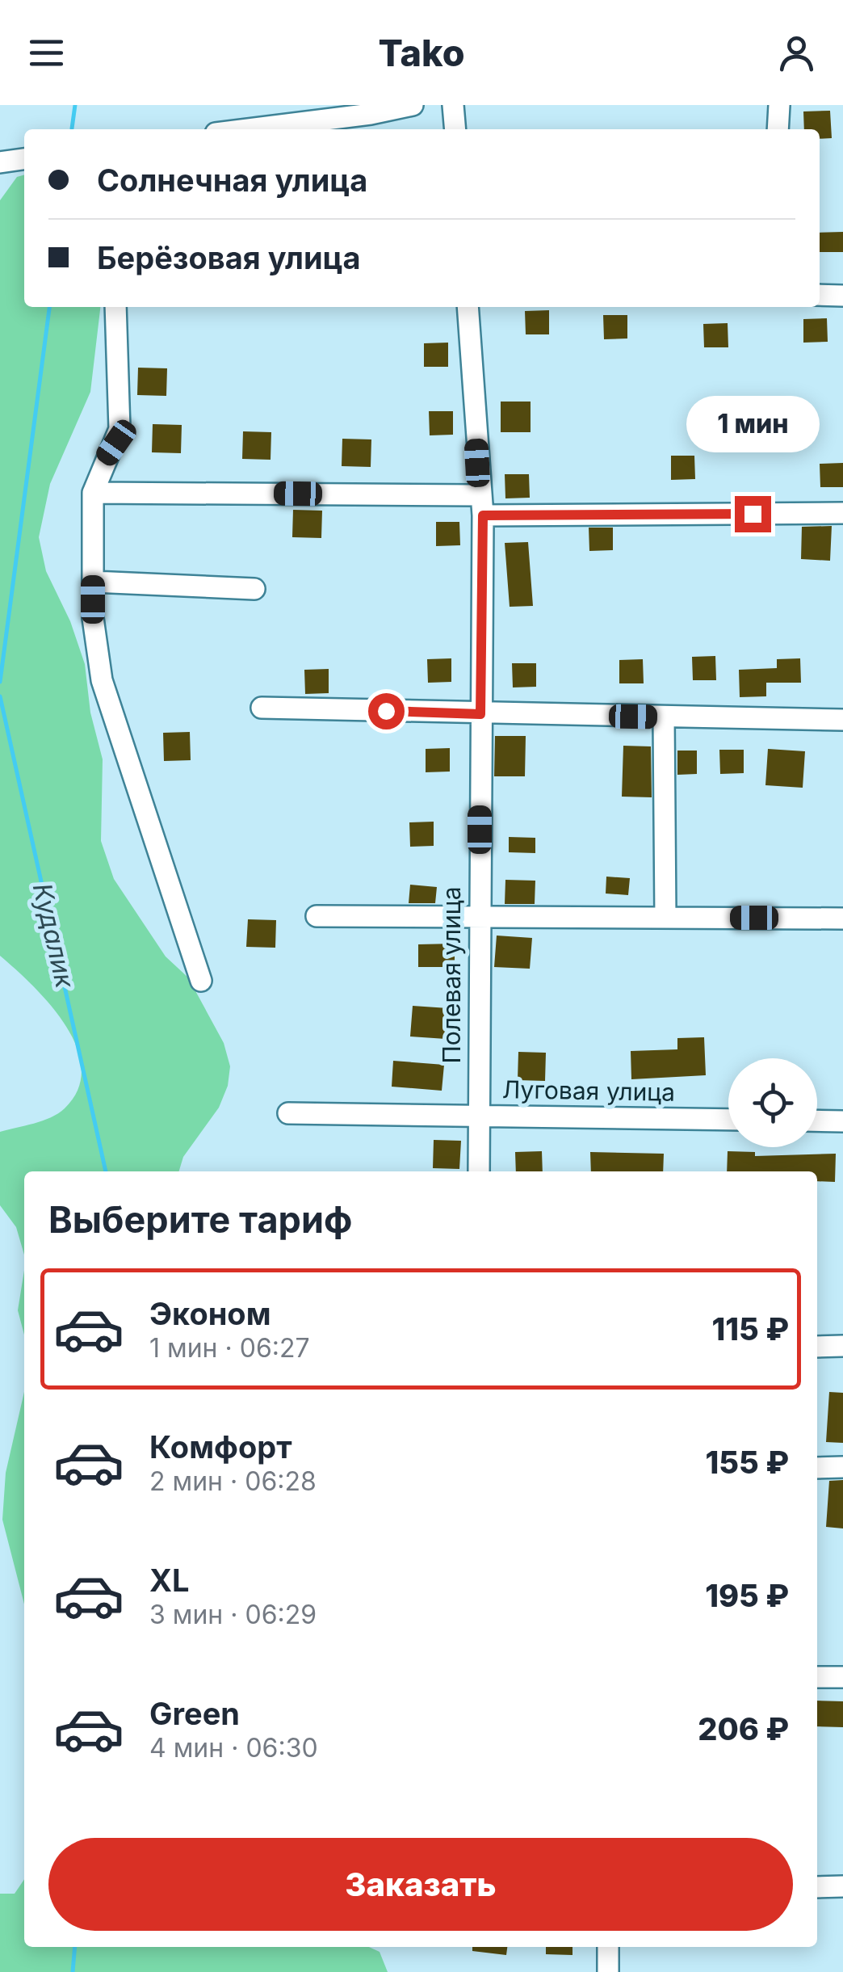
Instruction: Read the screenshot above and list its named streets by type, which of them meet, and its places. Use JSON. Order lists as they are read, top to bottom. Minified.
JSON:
{"streets":{"street":["Полевая улица","Луговая улица"]},"crossings":[["Полевая улица","Луговая улица"]],"water":["Кудалик"],"page":{"header":"Tako","banner":["Солнечная улица","Берёзовая улица"],"bubble":"1 мин","heading":"Выберите тариф","list":[{"name":"Эконом","note":"1 мин · 06:27","value":"115 ₽"},{"name":"Комфорт","note":"2 мин · 06:28","value":"155 ₽"},{"name":"XL","note":"3 мин · 06:29","value":"195 ₽"},{"name":"Green","note":"4 мин · 06:30","value":"206 ₽"}],"buttons":"Заказать"}}
